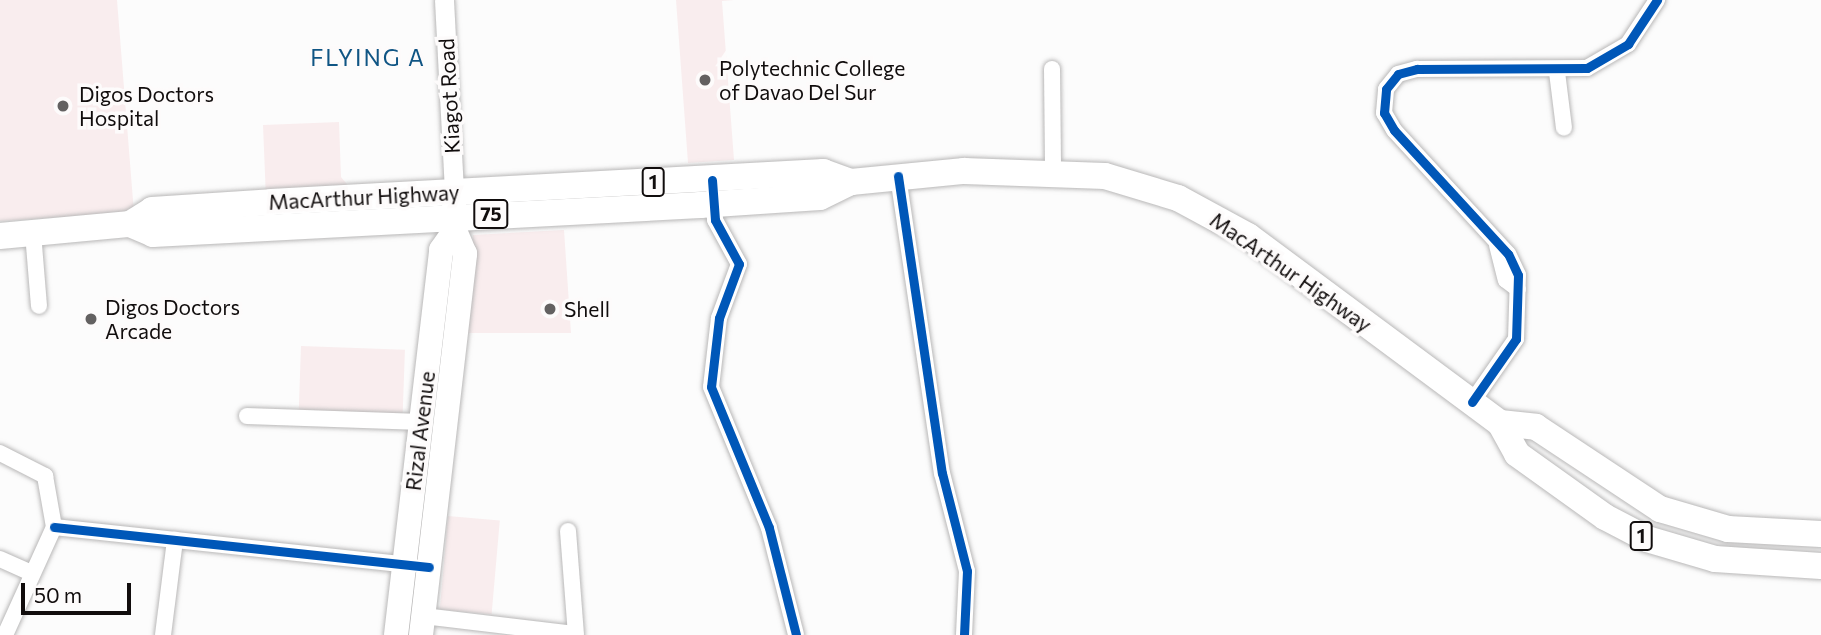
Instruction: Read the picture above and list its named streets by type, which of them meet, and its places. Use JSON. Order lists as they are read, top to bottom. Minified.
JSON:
{"streets":{"highway":["1","MacArthur Highway","75"],"main road":["Rizal Avenue"],"street":["Kiagot Road"]},"crossings":[["Kiagot Road","MacArthur Highway"],["Kiagot Road","Rizal Avenue"],["1","MacArthur Highway"],["MacArthur Highway","Rizal Avenue"]],"districts":["FLYING A"],"places":["Polytechnic College of Davao Del Sur","Digos Doctors Hospital","Shell","Digos Doctors Arcade"],"scale_bar":"50 m"}
